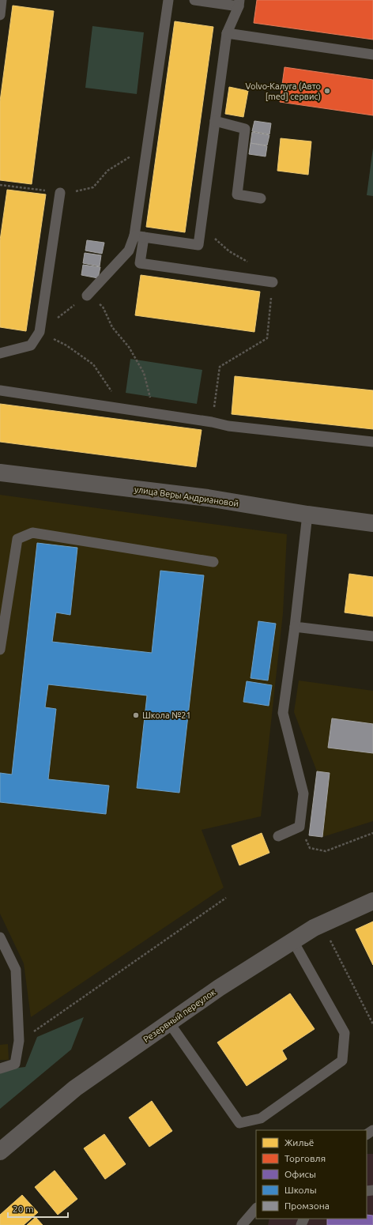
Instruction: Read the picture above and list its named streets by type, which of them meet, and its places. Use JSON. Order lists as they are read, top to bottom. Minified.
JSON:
{"streets":{"street":["улица Веры Андриановой","Резервный переулок"]},"places":["Volvo-Калуга (Авто [med] сервис)","Школа №21"],"legend":["Жильё","Торговля","Офисы","Школы","Промзона"],"scale_bar":"20 m"}
